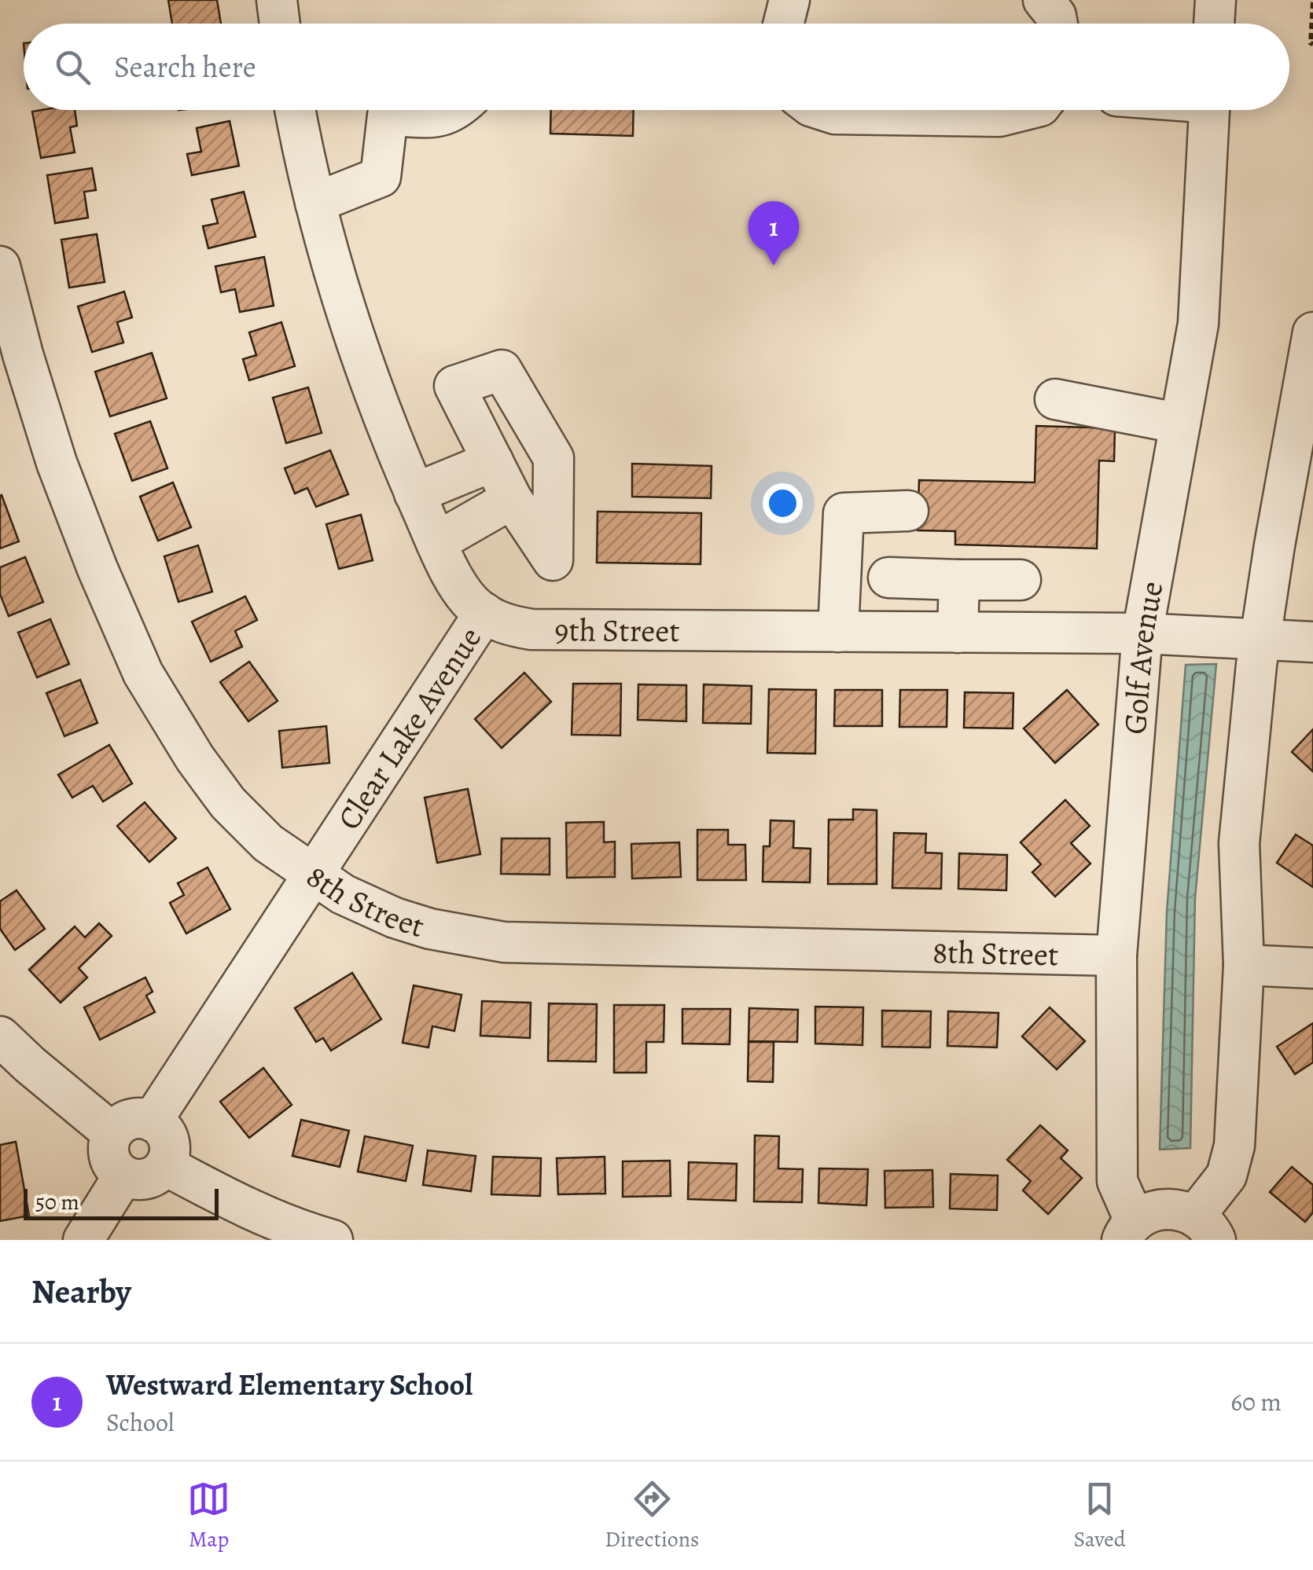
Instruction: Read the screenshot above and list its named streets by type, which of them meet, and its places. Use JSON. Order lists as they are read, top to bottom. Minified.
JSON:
{"streets":{"street":["9th Street","Golf Avenue","Clear Lake Avenue","8th Street"]},"crossings":[["9th Street","Golf Avenue"],["9th Street","Clear Lake Avenue"],["Golf Avenue","8th Street"],["Clear Lake Avenue","8th Street"]],"scale_bar":"50 m","page":{"search":"Search here","pins":"1","scale":"50 m","heading":"Nearby","list":[{"mark":"1","name":"Westward Elementary School","note":"School","value":"60 m"}],"nav":["Map","Directions","Saved"]}}
